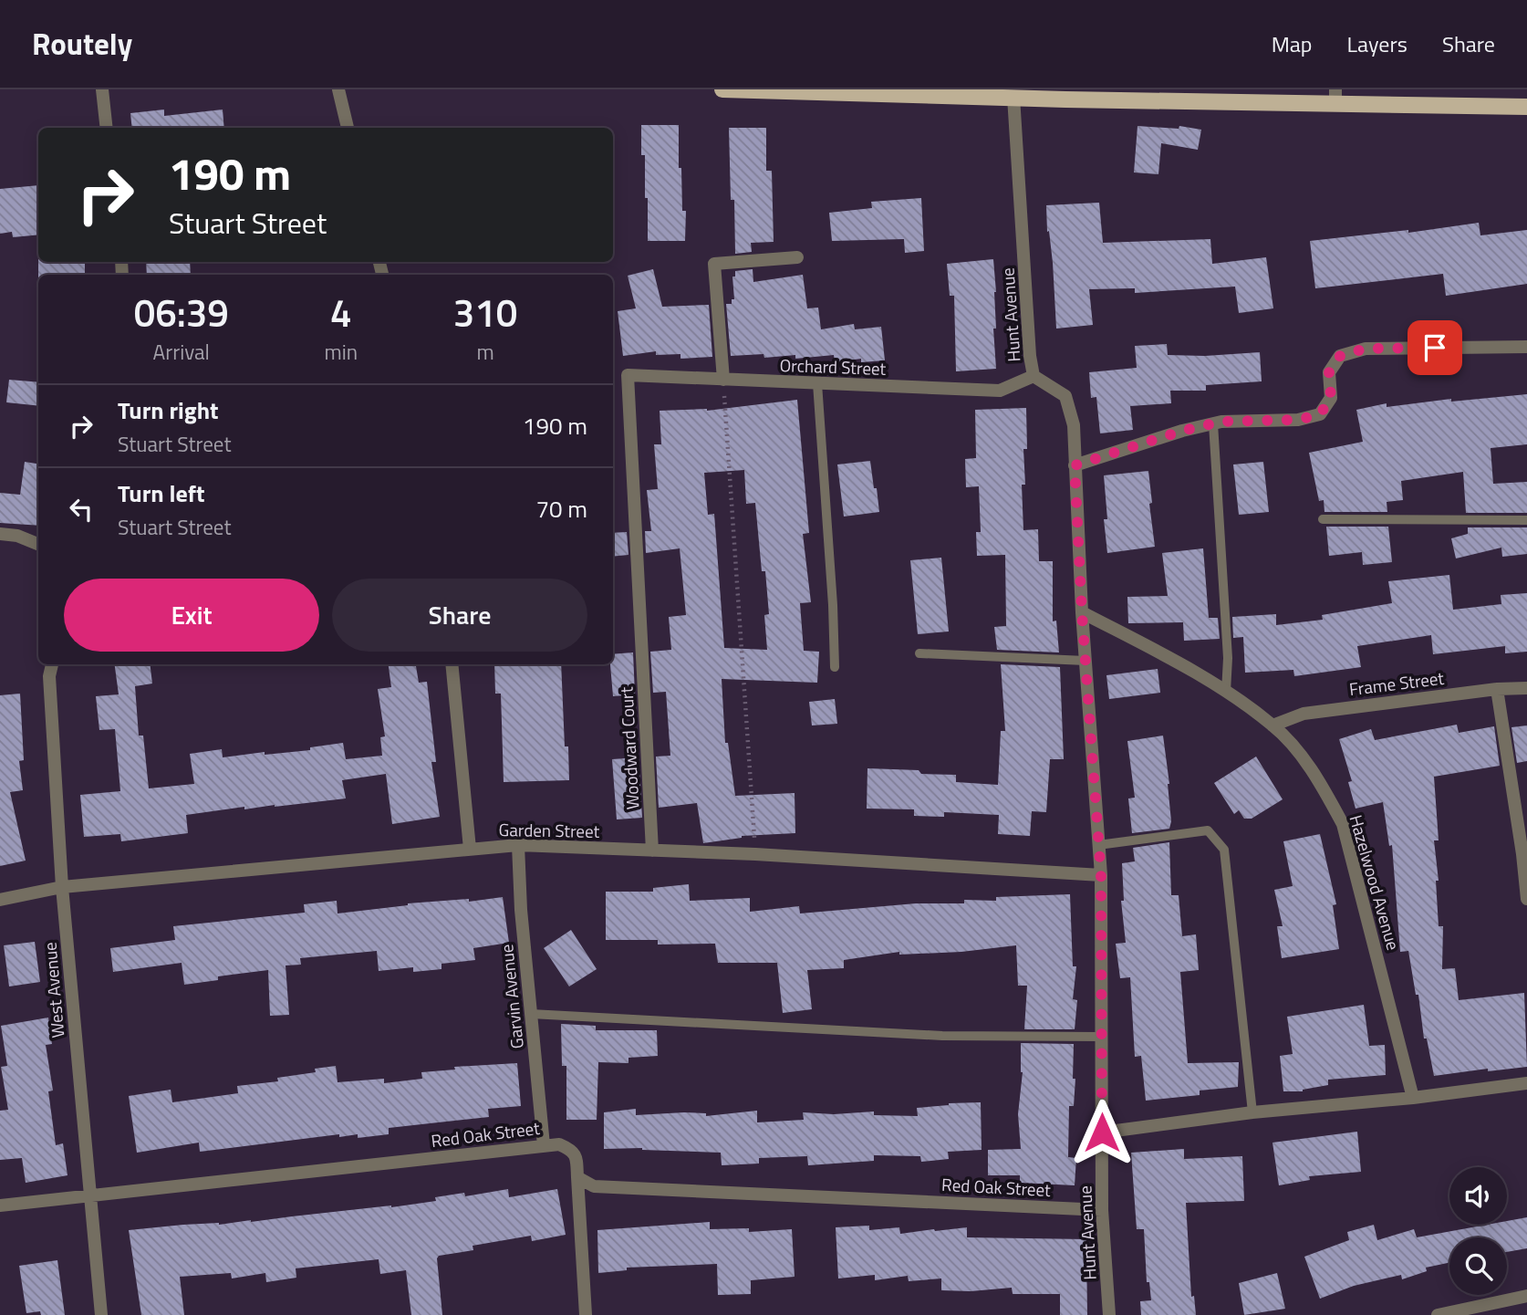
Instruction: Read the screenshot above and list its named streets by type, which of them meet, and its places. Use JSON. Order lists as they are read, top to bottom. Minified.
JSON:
{"streets":{"street":["Hunt Avenue","Orchard Street","Frame Street","Woodward Court","Garden Street","Hazelwood Avenue","West Avenue","Garvin Avenue","Red Oak Street"]},"crossings":[["Hunt Avenue","Orchard Street"],["Hunt Avenue","Garden Street"],["Hunt Avenue","Hazelwood Avenue"],["Hunt Avenue","Red Oak Street"],["Orchard Street","Woodward Court"],["Frame Street","Hazelwood Avenue"],["Woodward Court","Garden Street"],["Garden Street","West Avenue"],["Garden Street","Garvin Avenue"],["West Avenue","Red Oak Street"],["Garvin Avenue","Red Oak Street"]],"page":{"header":"Routely","nav":["Map","Layers","Share"],"turn":["190 m","Stuart Street"],"eta":["06:39","Arrival","4","min","310","m"],"list":[{"name":"Turn right","note":"Stuart Street","value":"190 m"},{"name":"Turn left","note":"Stuart Street","value":"70 m"}],"buttons":["Exit","Share"]}}
